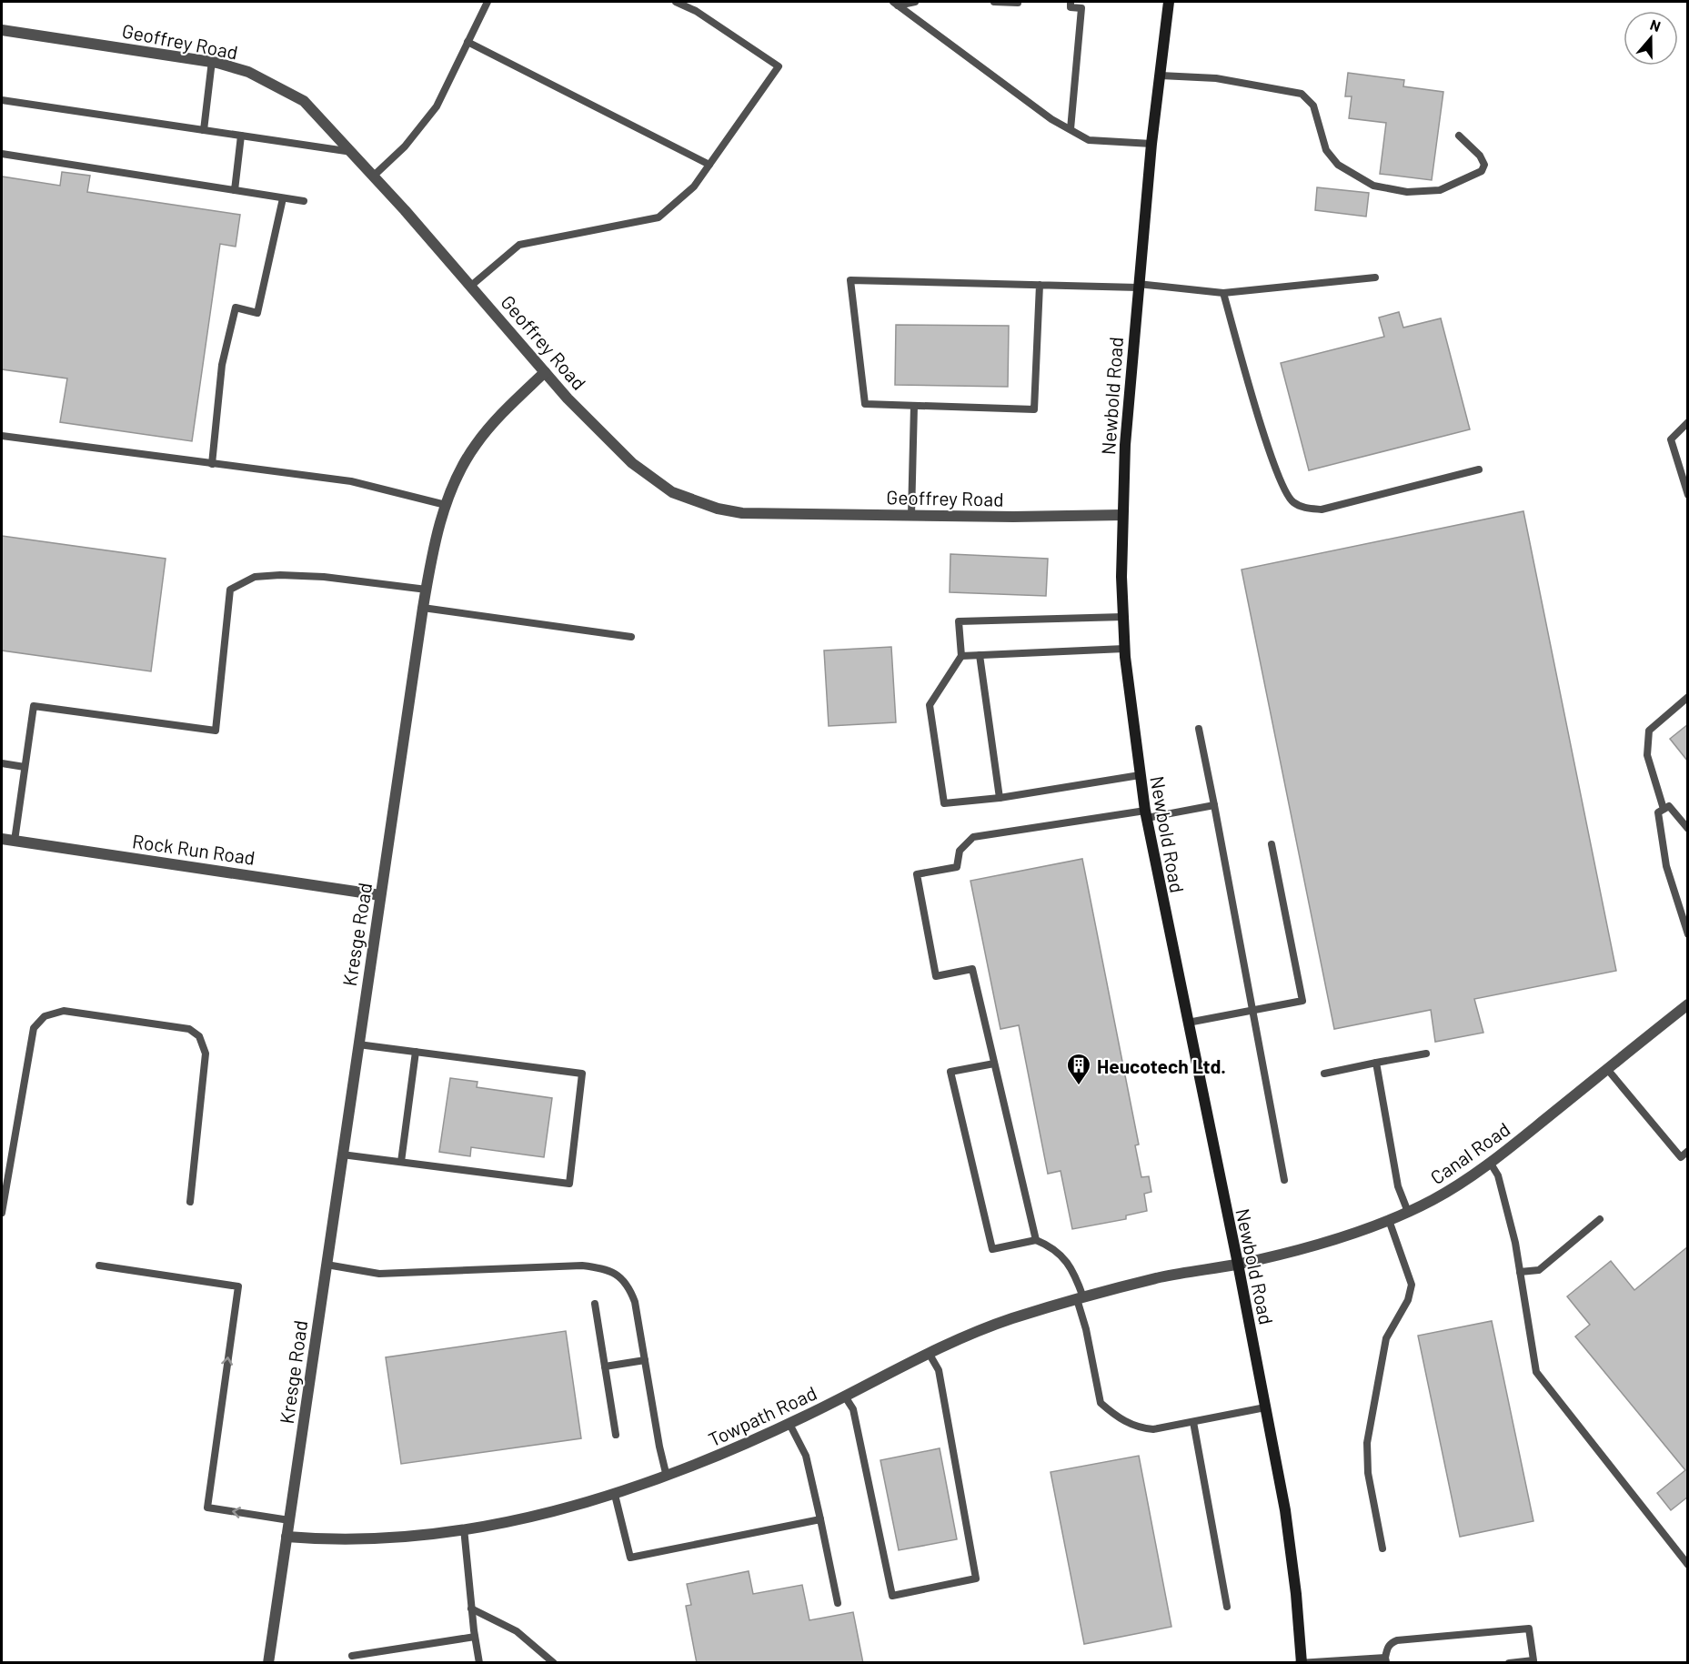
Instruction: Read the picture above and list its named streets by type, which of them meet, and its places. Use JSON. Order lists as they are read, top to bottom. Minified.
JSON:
{"streets":{"main road":["Newbold Road"],"street":["Geoffrey Road","Rock Run Road","Kresge Road","Canal Road","Towpath Road"]},"crossings":[["Geoffrey Road","Newbold Road"],["Geoffrey Road","Kresge Road"],["Newbold Road","Canal Road"],["Newbold Road","Towpath Road"],["Rock Run Road","Kresge Road"],["Kresge Road","Towpath Road"],["Canal Road","Towpath Road"]],"places":{"building":["Heucotech Ltd."]},"north":"top"}
